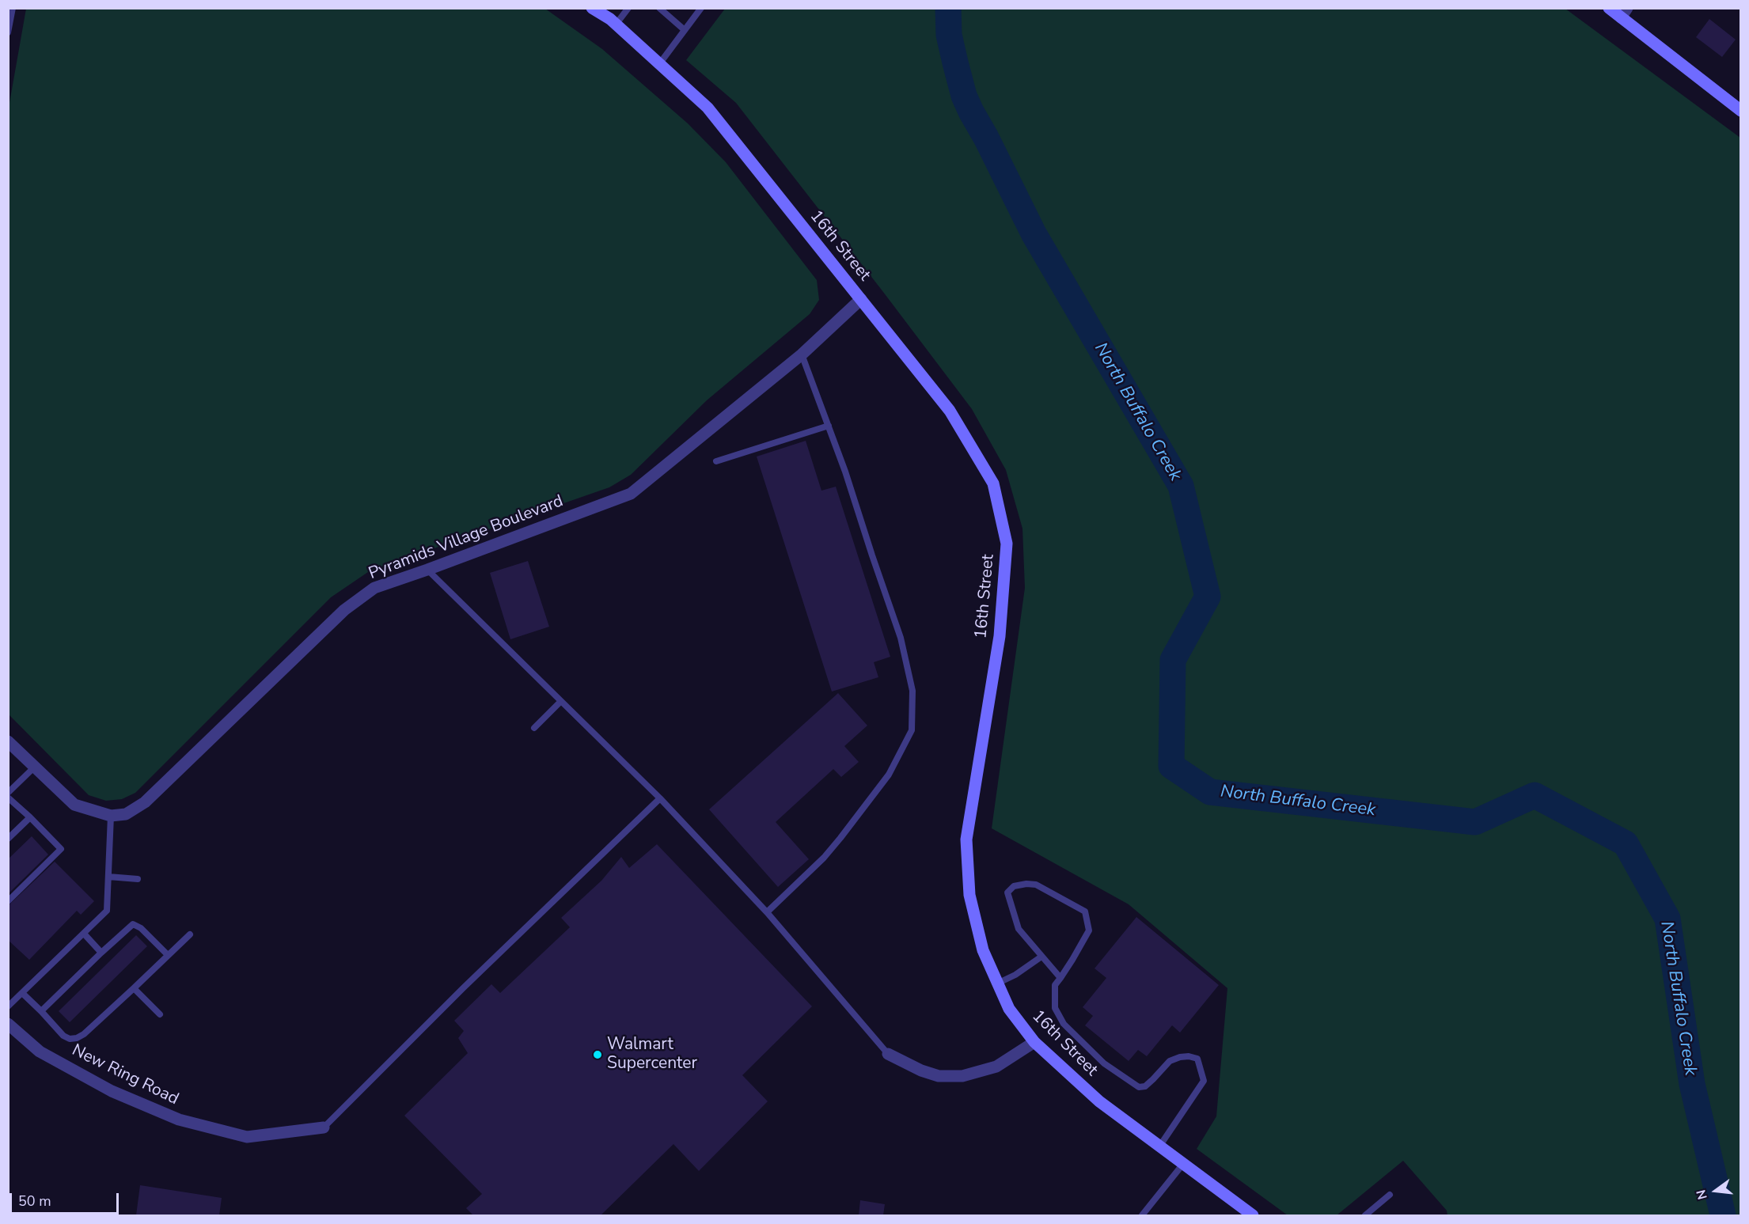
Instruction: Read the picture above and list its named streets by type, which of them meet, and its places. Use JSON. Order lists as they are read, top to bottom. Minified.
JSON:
{"streets":{"street":["16th Street","Pyramids Village Boulevard","New Ring Road"]},"crossings":[["16th Street","Pyramids Village Boulevard"]],"water":["North Buffalo Creek"],"places":["Walmart Supercenter"],"scale_bar":"50 m","north":"left"}
